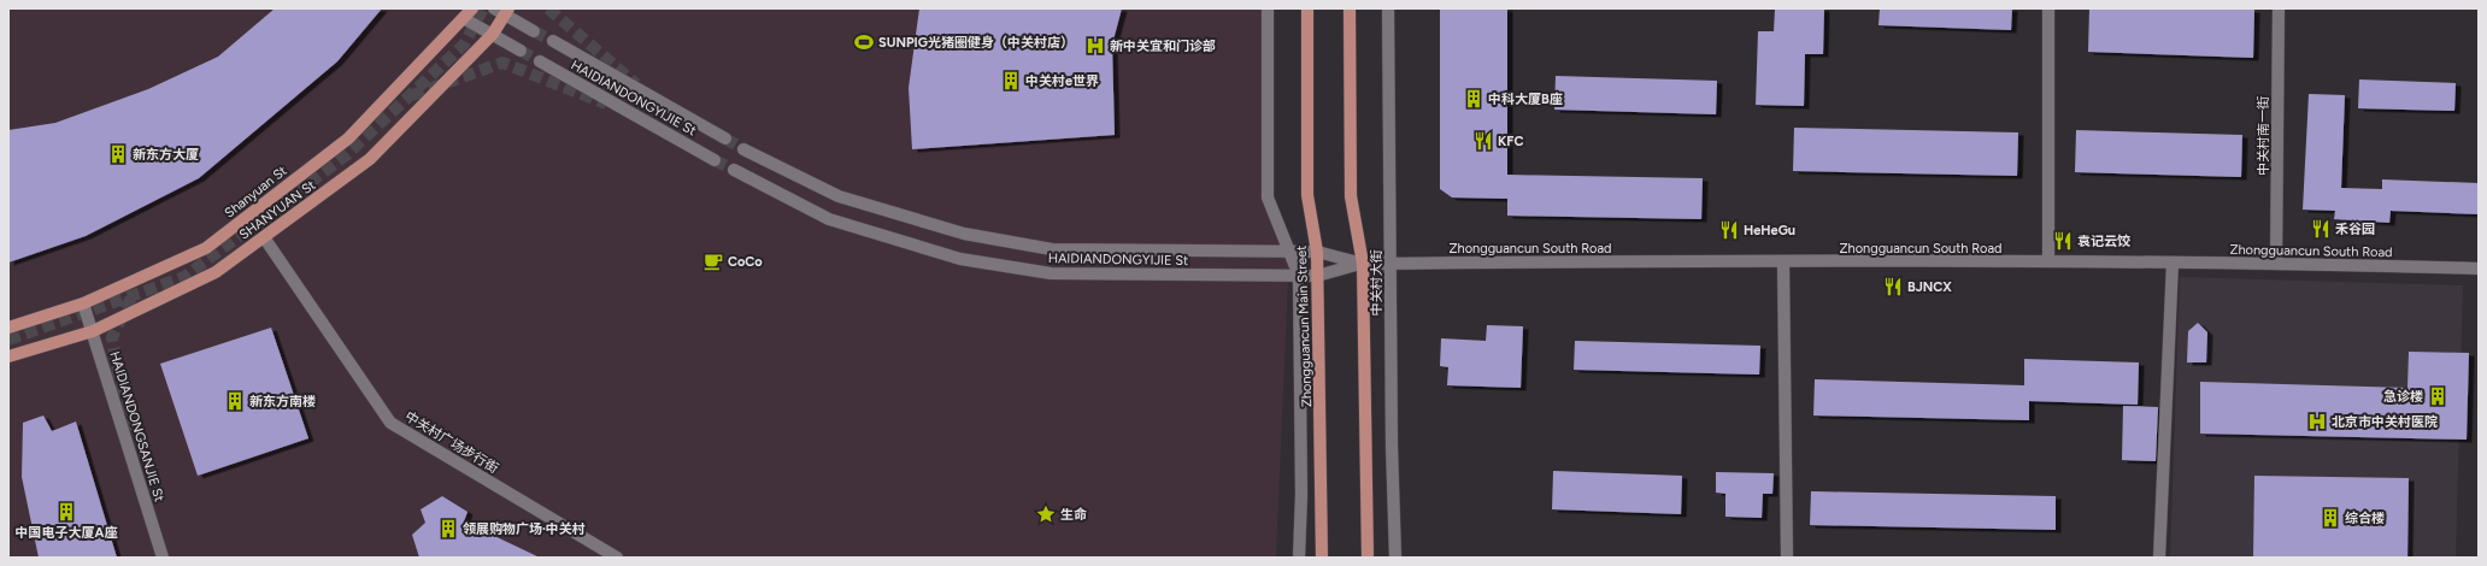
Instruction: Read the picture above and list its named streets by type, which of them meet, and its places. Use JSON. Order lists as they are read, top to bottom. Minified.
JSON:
{"streets":{"main road":["Shanyuan St","SHANYUAN St","Zhongguancun Main Street"],"street":["HAIDIANDONGYIJIE St","中关村南一街","Zhongguancun South Road","中关村大街","HAIDIANDONGSANJIE St","中关村广场步行街"]},"crossings":[["HAIDIANDONGYIJIE St","Zhongguancun South Road"],["HAIDIANDONGYIJIE St","Zhongguancun Main Street"],["中关村南一街","Zhongguancun South Road"],["Shanyuan St","HAIDIANDONGSANJIE St"],["SHANYUAN St","HAIDIANDONGSANJIE St"],["SHANYUAN St","中关村广场步行街"],["Zhongguancun South Road","中关村大街"]],"places":{"sports":["SUNPIG光猪圈健身（中关村店）"],"hospital":["新中关宜和门诊部","北京市中关村医院"],"building":["中关村e世界","中科大厦B座","新东方大厦","急诊楼","新东方南楼","中国电子大厦A座","综合楼","领展购物广场·中关村"],"restaurant":["KFC","禾谷园","HeHeGu","袁记云饺","BJNCX"],"cafe":["CoCo"],"place":["生命"]}}
